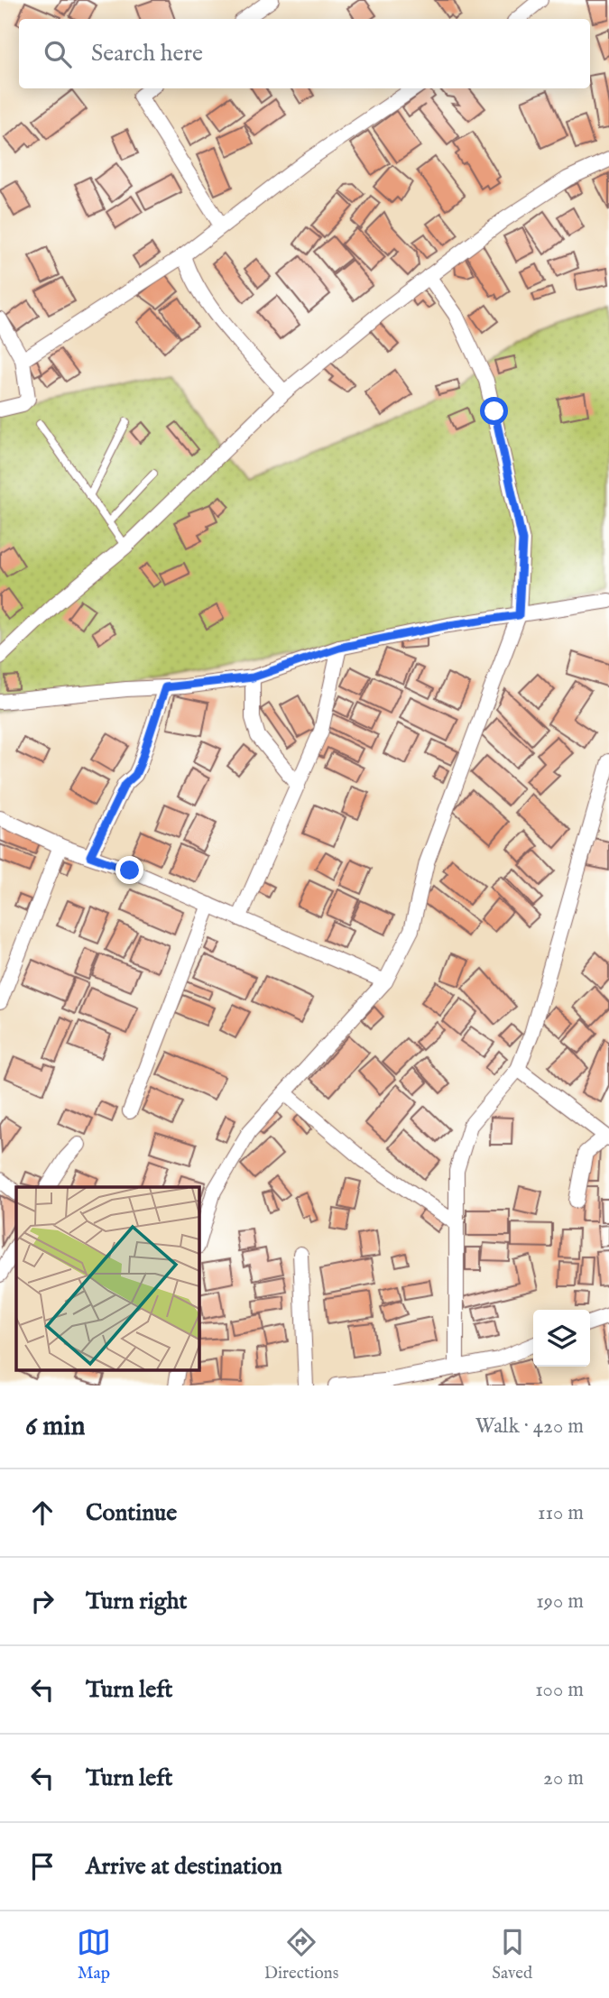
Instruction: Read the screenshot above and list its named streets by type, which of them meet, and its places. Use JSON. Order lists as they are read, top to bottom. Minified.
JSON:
{"page":{"search":"Search here","heading":["6 min","Walk · 420 m"],"list":[["Continue","110 m"],["Turn right","190 m"],["Turn left","100 m"],["Turn left","20 m"],"Arrive at destination"],"nav":["Map","Directions","Saved"]}}
